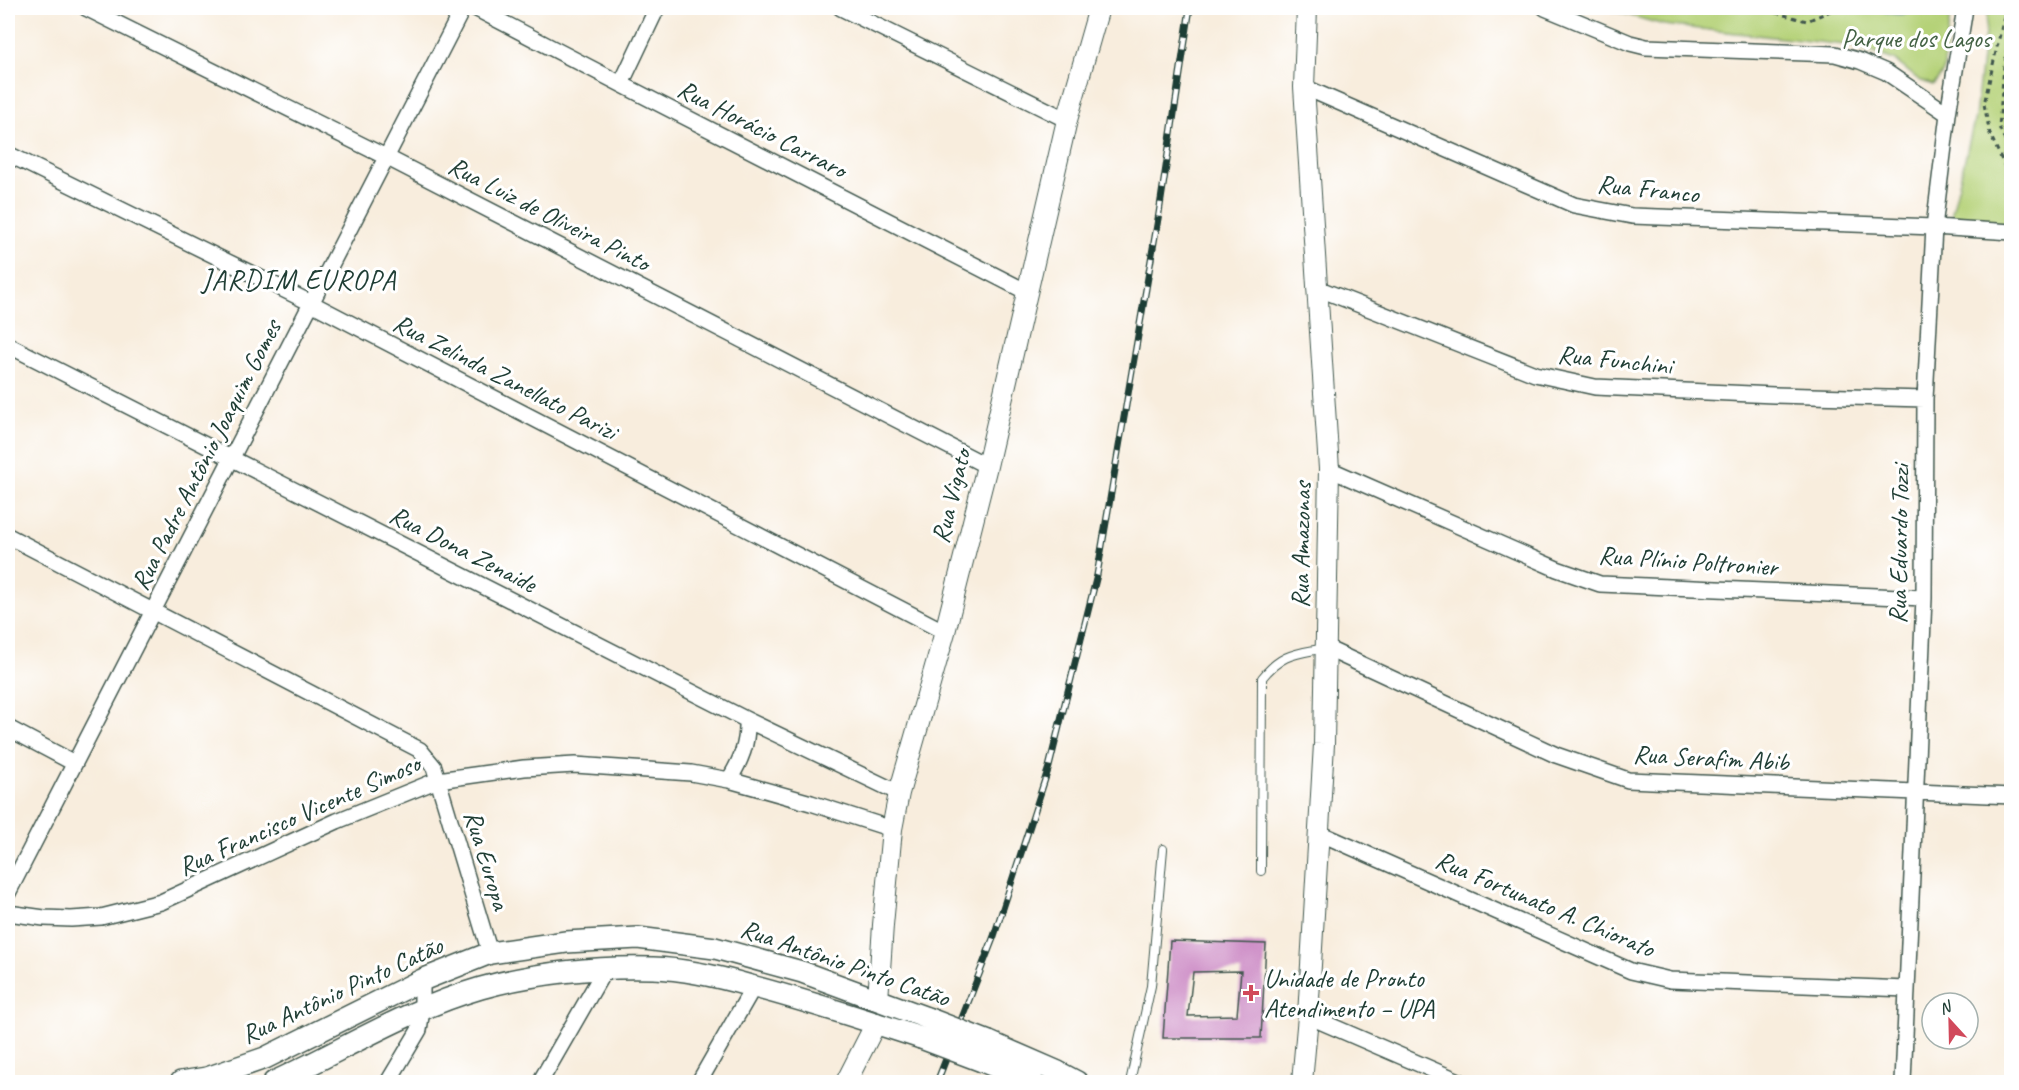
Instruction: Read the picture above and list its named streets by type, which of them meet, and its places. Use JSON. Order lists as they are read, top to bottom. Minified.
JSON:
{"streets":{"main road":["Rua Antônio Pinto Catão"],"street":["Rua Horácio Carraro","Rua Franco","Rua Luiz de Oliveira Pinto","Rua Funchini","Rua Zelinda Zanellato Parizi","Rua Padre Antônio Joaquim Gomes","Rua Vigato","Rua Eduardo Tozzi","Rua Amazonas","Rua Dona Zenaide","Rua Plínio Poltronier","Rua Serafim Abib","Rua Francisco Vicente Simoso","Rua Europa","Rua Fortunato A. Chiorato"]},"crossings":[["Rua Horácio Carraro","Rua Vigato"],["Rua Franco","Rua Eduardo Tozzi"],["Rua Franco","Rua Amazonas"],["Rua Luiz de Oliveira Pinto","Rua Padre Antônio Joaquim Gomes"],["Rua Luiz de Oliveira Pinto","Rua Vigato"],["Rua Funchini","Rua Eduardo Tozzi"],["Rua Funchini","Rua Amazonas"],["Rua Zelinda Zanellato Parizi","Rua Padre Antônio Joaquim Gomes"],["Rua Zelinda Zanellato Parizi","Rua Vigato"],["Rua Padre Antônio Joaquim Gomes","Rua Dona Zenaide"],["Rua Padre Antônio Joaquim Gomes","Rua Europa"],["Rua Vigato","Rua Dona Zenaide"],["Rua Vigato","Rua Francisco Vicente Simoso"],["Rua Vigato","Rua Antônio Pinto Catão"],["Rua Eduardo Tozzi","Rua Plínio Poltronier"],["Rua Eduardo Tozzi","Rua Serafim Abib"],["Rua Eduardo Tozzi","Rua Fortunato A. Chiorato"],["Rua Amazonas","Rua Plínio Poltronier"],["Rua Amazonas","Rua Serafim Abib"],["Rua Amazonas","Rua Fortunato A. Chiorato"],["Rua Francisco Vicente Simoso","Rua Europa"],["Rua Europa","Rua Antônio Pinto Catão"]],"districts":["JARDIM EUROPA"],"parks":["Parque dos Lagos"],"places":{"health":["Unidade de Pronto Atendimento – UPA"]},"north":"top"}
